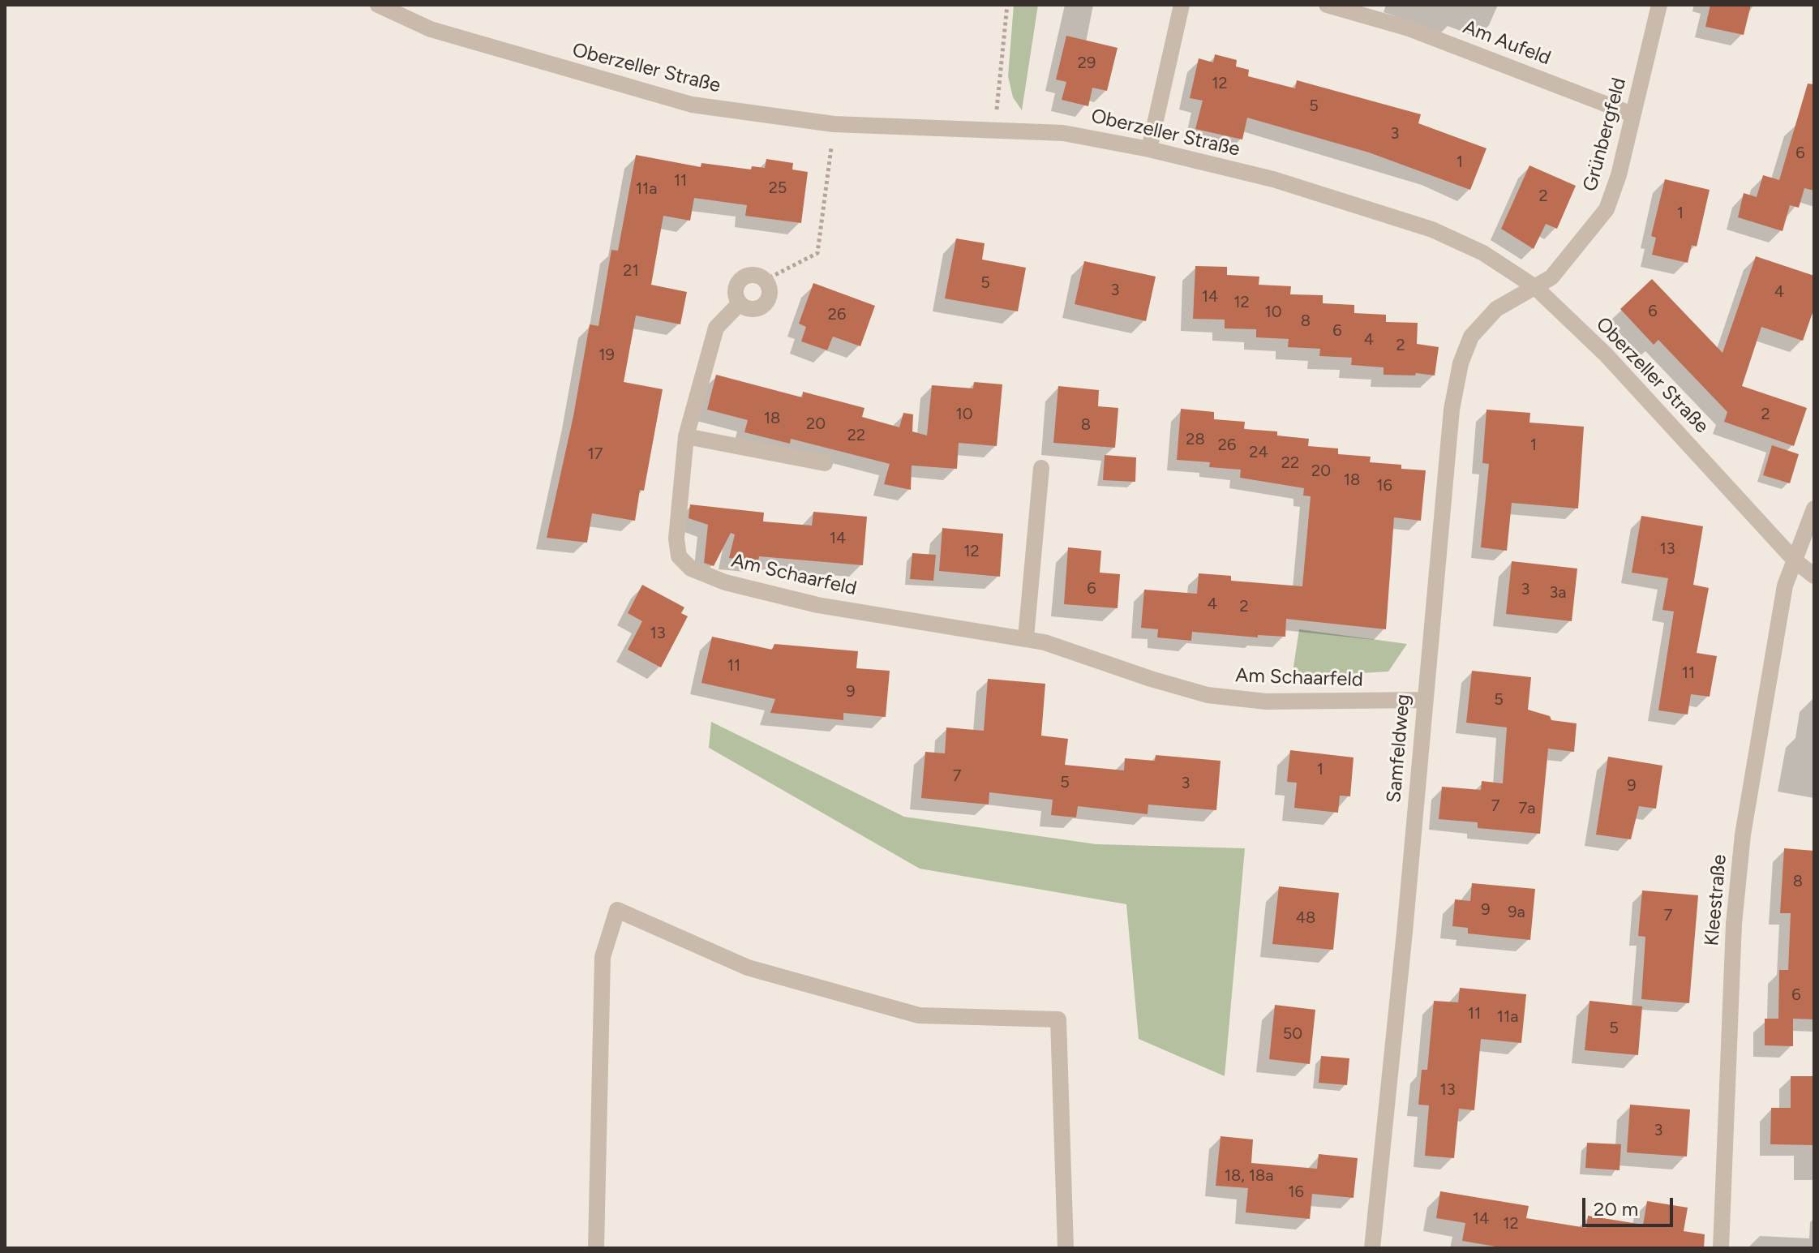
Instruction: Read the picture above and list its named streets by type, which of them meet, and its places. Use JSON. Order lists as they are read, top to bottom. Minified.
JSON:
{"streets":{"street":["Am Aufeld","Oberzeller Straße","Grünbergfeld","Am Schaarfeld","Samfeldweg","Kleestraße"]},"crossings":[["Am Aufeld","Grünbergfeld"],["Oberzeller Straße","Grünbergfeld"],["Oberzeller Straße","Samfeldweg"],["Oberzeller Straße","Kleestraße"],["Grünbergfeld","Samfeldweg"],["Am Schaarfeld","Samfeldweg"]],"house_numbers":["29","12","5","3","6","1","11","25","11a","2","1","21","5","3","4","14","12","6","10","26","8","6","4","2","19","10","2","18","20","8","22","28","26","1","24","17","22","20","18","16","14","13","12","6","3","3a","4","2","13","11","11","9","5","1","7","5","3","9","7","7a","8","9","9a","7","48","6","11","11a","5","50","13","3","18, 18a","16","14","12"],"scale_bar":"20 m"}
